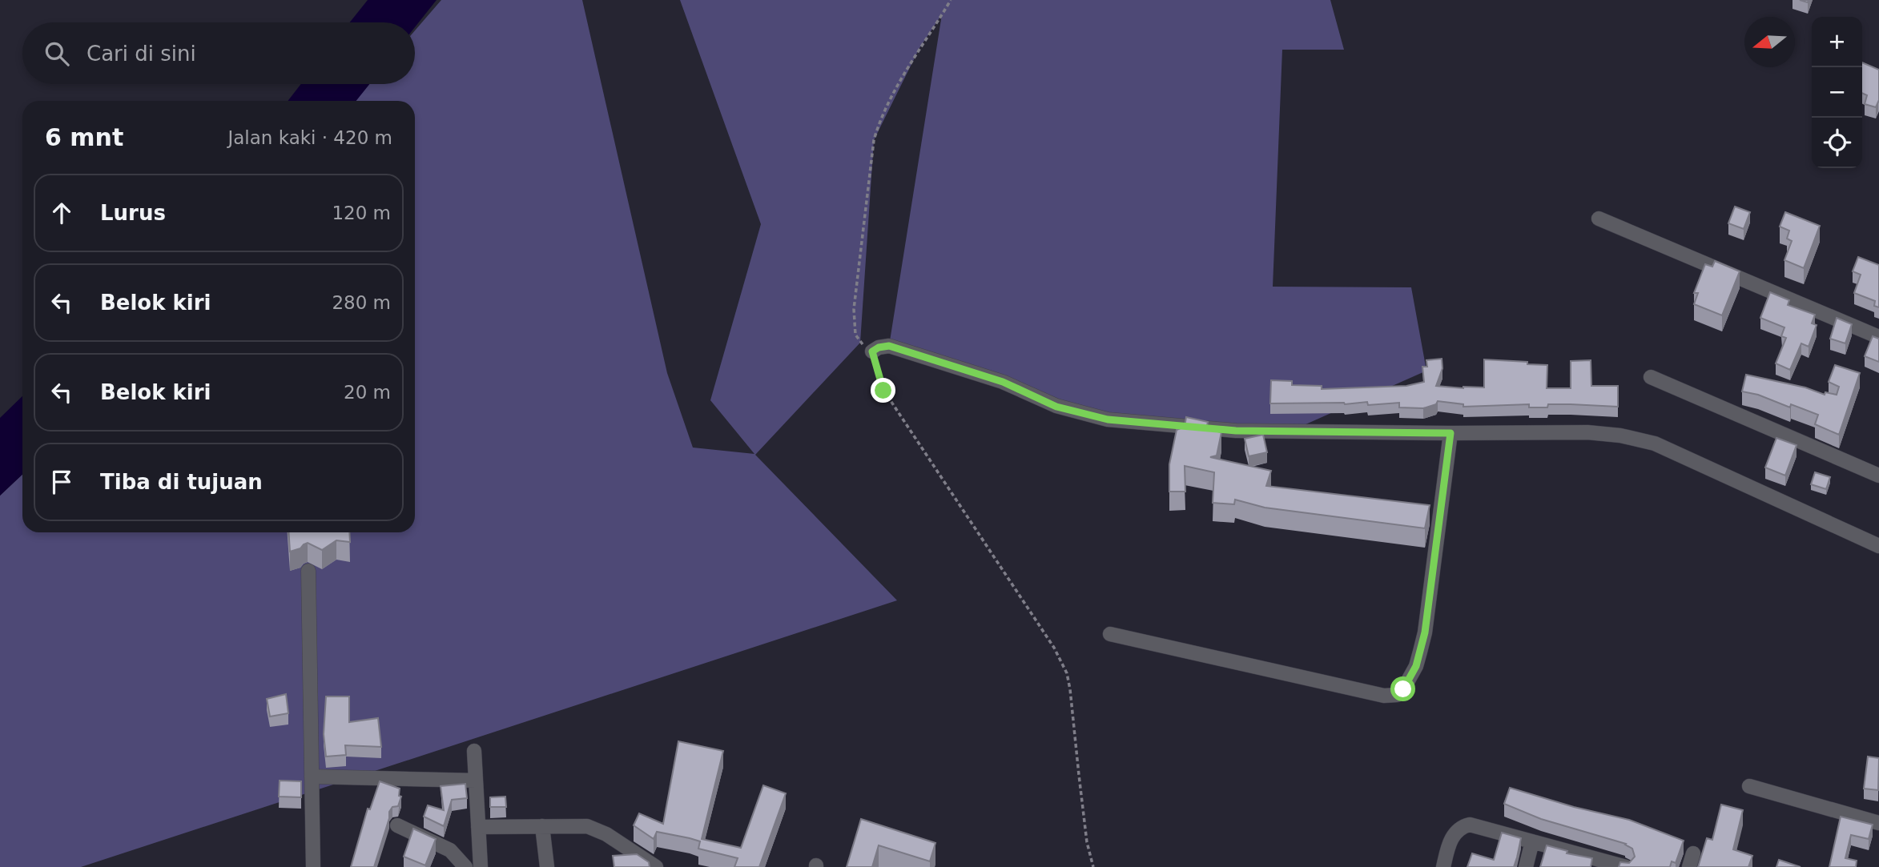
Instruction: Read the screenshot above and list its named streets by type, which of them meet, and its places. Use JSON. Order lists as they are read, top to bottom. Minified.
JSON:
{"north":"left","page":{"map_buttons":["+","−"],"search":"Cari di sini","heading":["6 mnt","Jalan kaki · 420 m"],"list":[["Lurus","120 m"],["Belok kiri","280 m"],["Belok kiri","20 m"],"Tiba di tujuan"]}}
